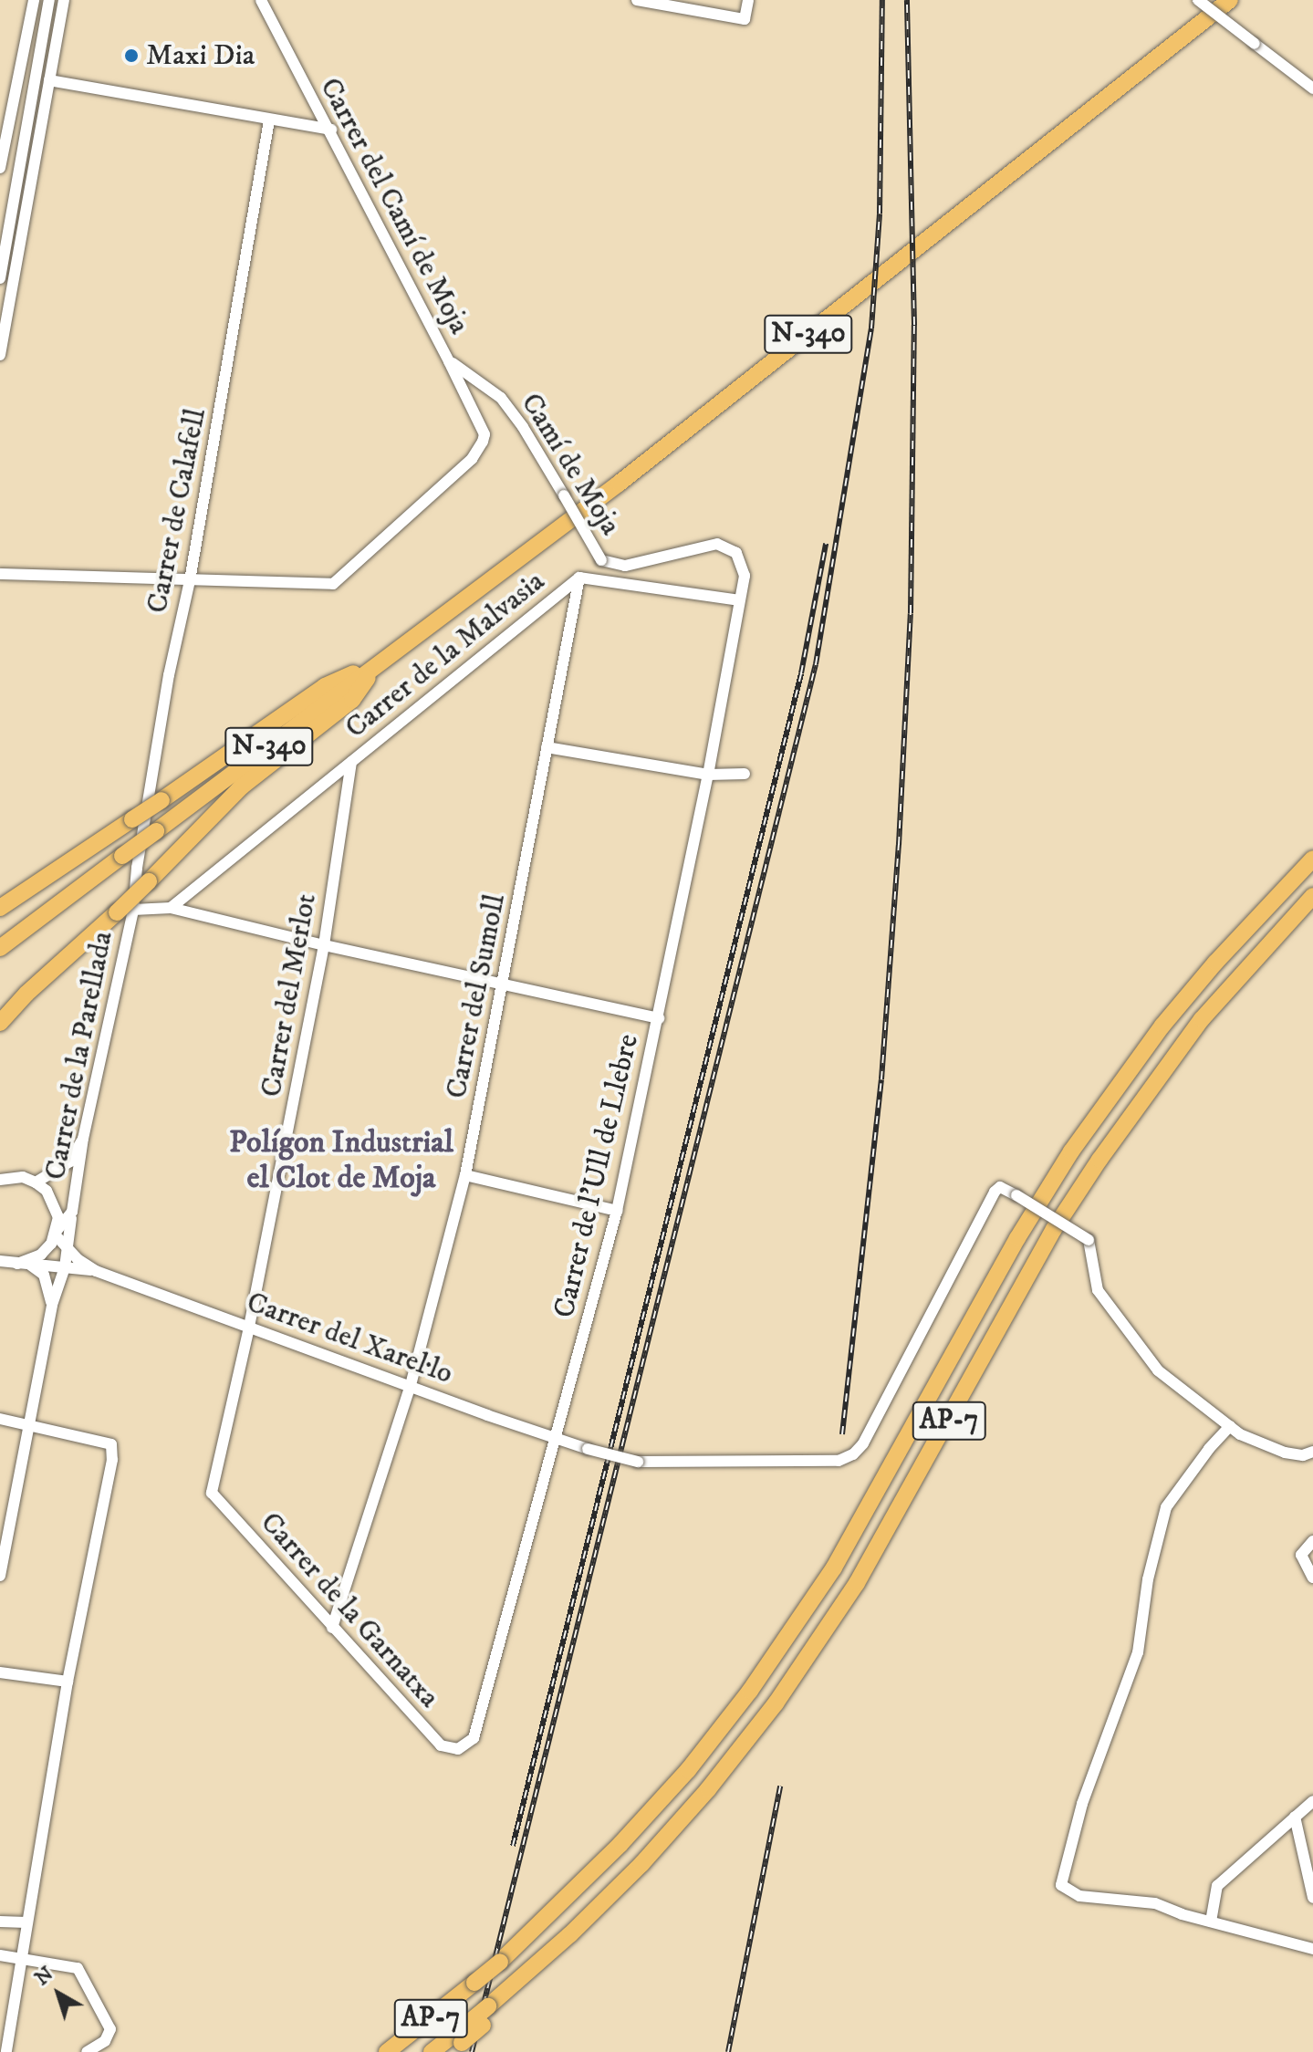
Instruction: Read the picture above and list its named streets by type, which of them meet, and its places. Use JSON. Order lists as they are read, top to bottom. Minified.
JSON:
{"streets":{"highway":["N-340","AP-7"],"street":["Carrer del Camí de Moja","Camí de Moja","Carrer de Calafell","Carrer de la Malvasia","Carrer del Merlot","Carrer del Sumoll","Carrer de la Parellada","Carrer de l'Ull de Llebre","Carrer del Xarel·lo","Carrer de la Garnatxa"]},"crossings":[["Carrer del Camí de Moja","Camí de Moja"],["Carrer del Camí de Moja","Carrer de Calafell"],["Camí de Moja","Carrer de l'Ull de Llebre"],["Carrer de Calafell","Carrer de la Parellada"],["Carrer de la Malvasia","Carrer del Merlot"],["Carrer de la Malvasia","Carrer del Sumoll"],["Carrer del Merlot","Carrer del Xarel·lo"],["Carrer del Merlot","Carrer de la Garnatxa"],["Carrer del Sumoll","Carrer del Xarel·lo"],["Carrer del Sumoll","Carrer de la Garnatxa"],["Carrer de l'Ull de Llebre","Carrer del Xarel·lo"],["Carrer de l'Ull de Llebre","Carrer de la Garnatxa"]],"districts":["Polígon Industrial el Clot de Moja"],"places":["Maxi Dia"],"north":"top left"}
